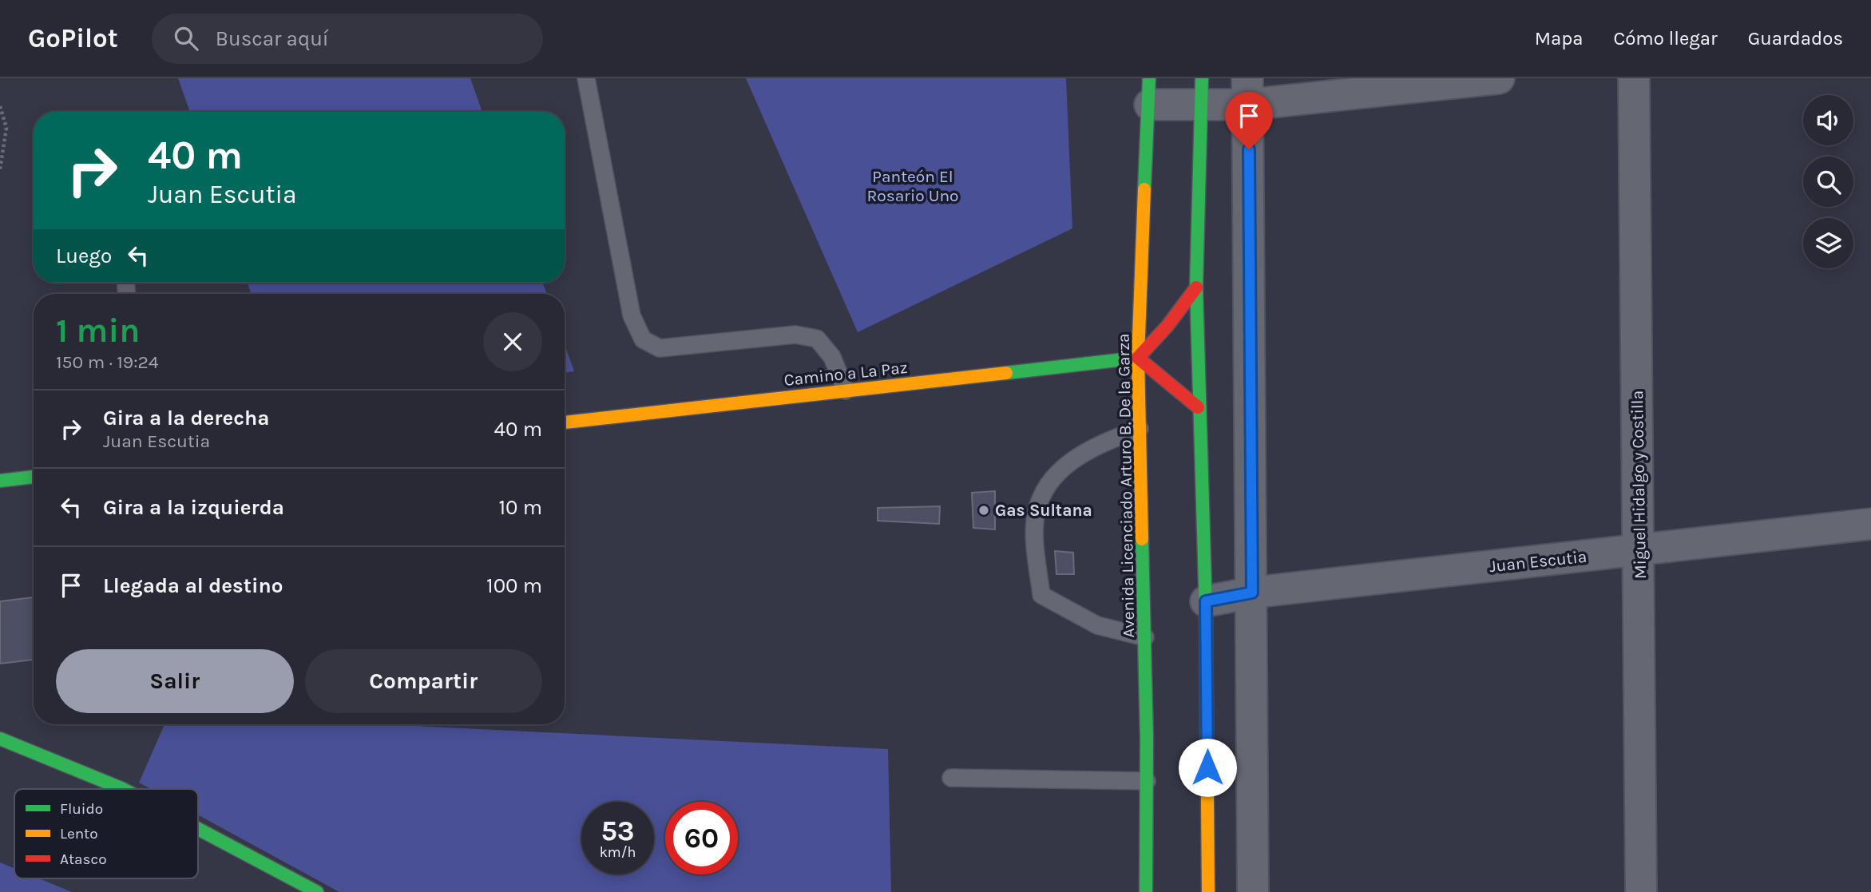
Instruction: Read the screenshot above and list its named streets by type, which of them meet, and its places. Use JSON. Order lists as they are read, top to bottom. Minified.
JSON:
{"streets":{"main road":["Camino a La Paz","Avenida Licenciado Arturo B. De la Garza"],"street":["Miguel Hidalgo y Costilla","Juan Escutia"]},"crossings":[["Camino a La Paz","Avenida Licenciado Arturo B. De la Garza"],["Miguel Hidalgo y Costilla","Juan Escutia"]],"parks":["Panteón El Rosario Uno"],"places":["Gas Sultana"],"legend":["Fluido","Lento","Atasco"],"page":{"header":"GoPilot","search":"Buscar aquí","nav":["Mapa","Cómo llegar","Guardados"],"turn":["40 m","Juan Escutia"],"then":"Luego","heading":["1 min","150 m · 19:24"],"list":[{"name":"Gira a la derecha","note":"Juan Escutia","value":"40 m"},{"name":"Gira a la izquierda","value":"10 m"},{"name":"Llegada al destino","value":"100 m"}],"buttons":["Salir","Compartir"],"speed":"53 km/h","limit":"60"}}
